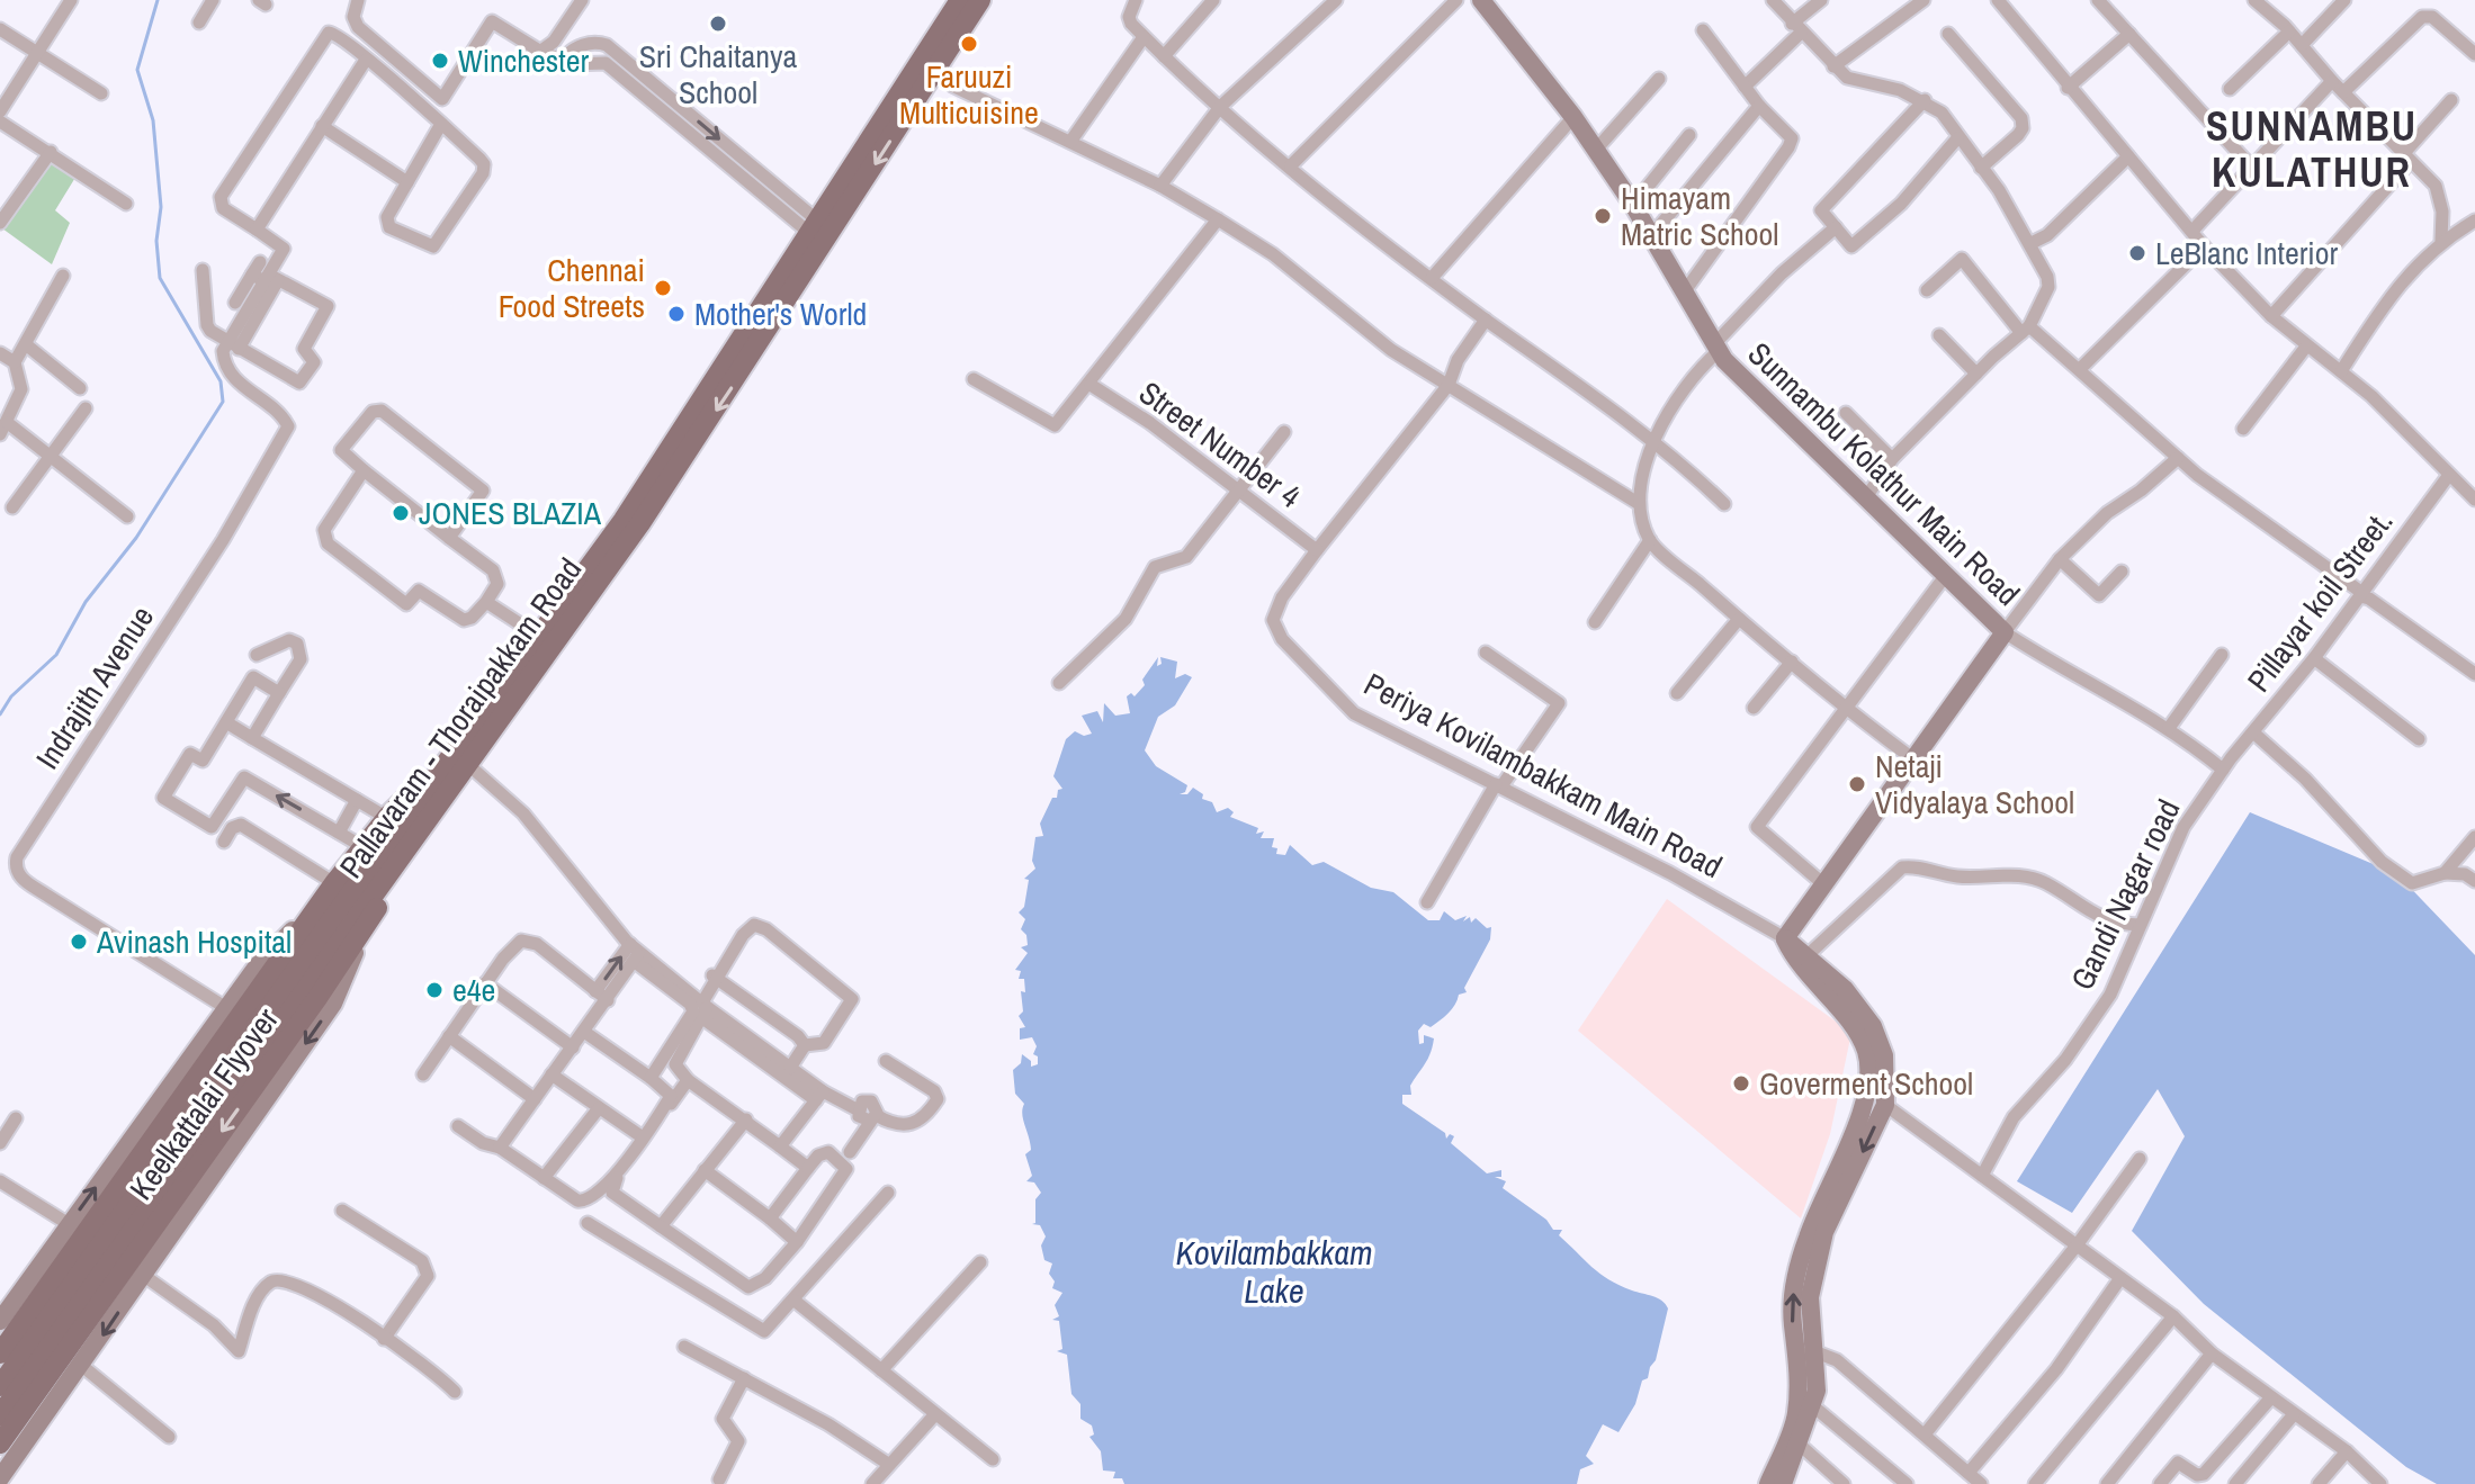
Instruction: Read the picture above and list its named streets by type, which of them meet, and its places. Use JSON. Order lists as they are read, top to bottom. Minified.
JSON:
{"streets":{"main road":["Pallavaram - Thoraipakkam Road","Keelkattalai Flyover"],"street":["Street Number 4","Sunnambu Kolathur Main Road","Pillayar koil Street.","Indrajith Avenue","Periya Kovilambakkam Main Road","Gandi Nagar road"]},"crossings":[["Street Number 4","Periya Kovilambakkam Main Road"],["Sunnambu Kolathur Main Road","Periya Kovilambakkam Main Road"],["Pillayar koil Street.","Gandi Nagar road"],["Pallavaram - Thoraipakkam Road","Keelkattalai Flyover"]],"districts":["SUNNAMBU KULATHUR"],"water":["Kovilambakkam Lake"],"places":["Sri Chaitanya School","Faruuzi Multicuisine","Winchester","Himayam Matric School","LeBlanc Interior","Chennai Food Streets","Mother's World","JONES BLAZIA","Netaji Vidyalaya School","Avinash Hospital","e4e","Goverment School"]}
